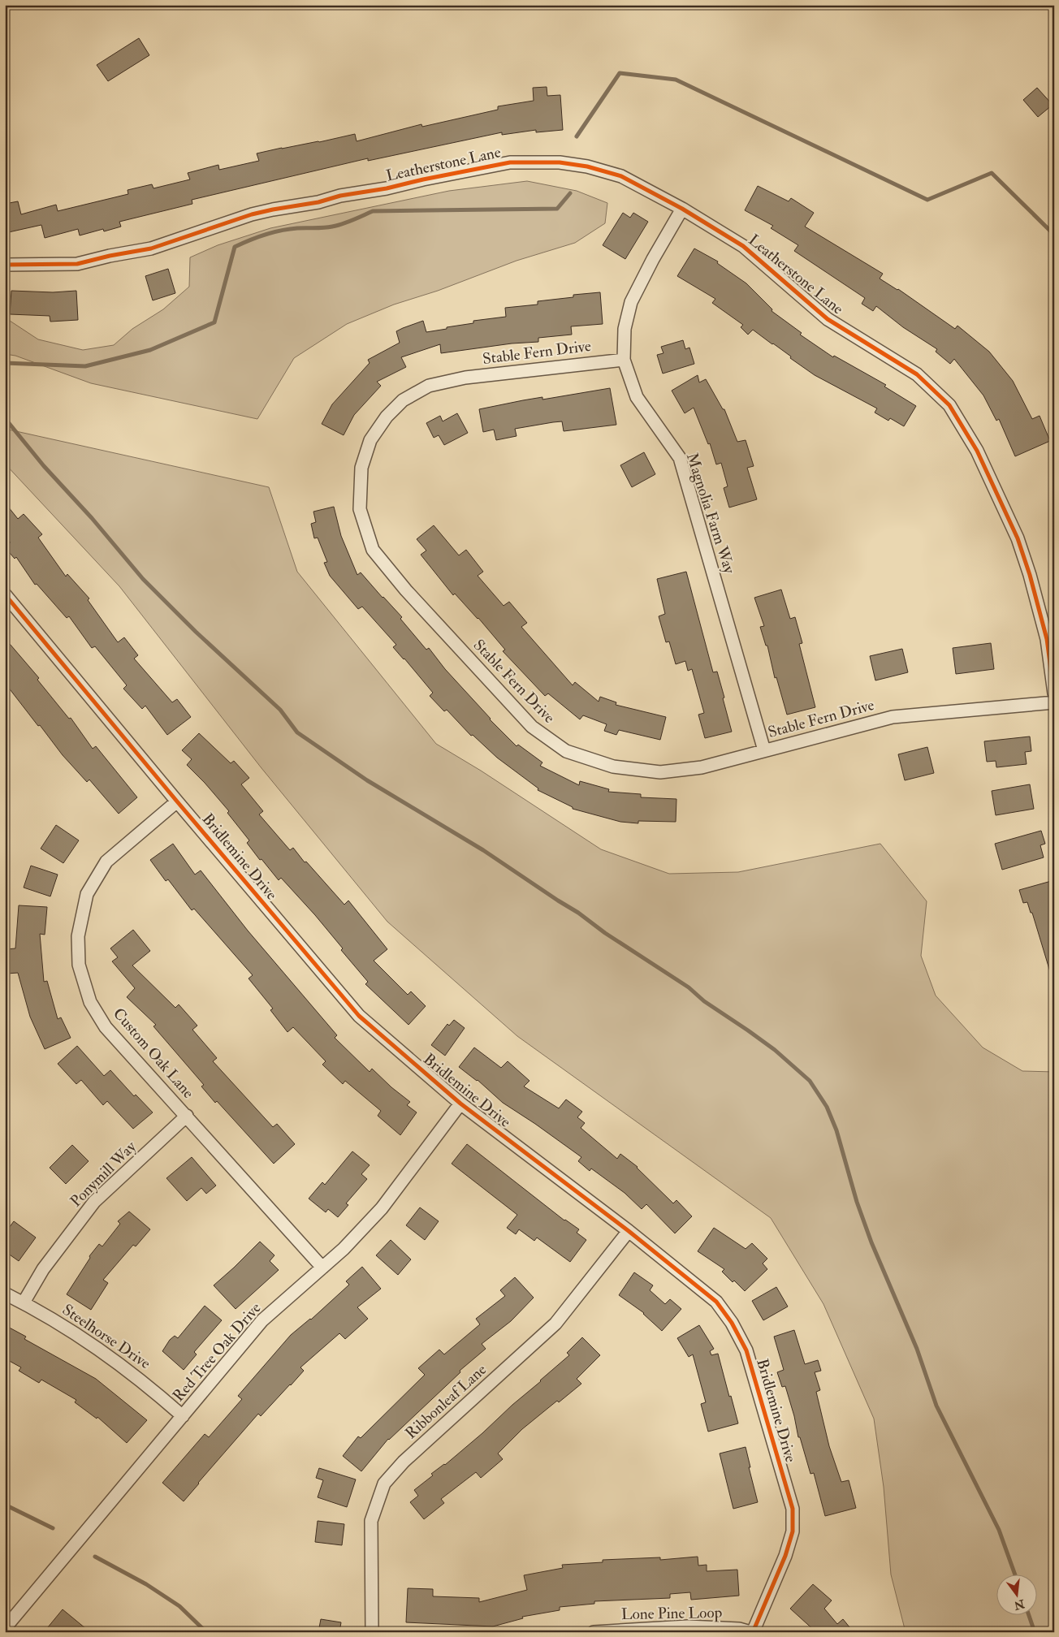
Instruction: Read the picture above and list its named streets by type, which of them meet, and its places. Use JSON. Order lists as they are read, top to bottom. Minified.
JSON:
{"streets":{"street":["Leatherstone Lane","Stable Fern Drive","Magnolia Farm Way","Bridlemine Drive","Custom Oak Lane","Ponymill Way","Steelhorse Drive","Red Tree Oak Drive","Ribbonleaf Lane","Lone Pine Loop"]},"crossings":[["Leatherstone Lane","Magnolia Farm Way"],["Stable Fern Drive","Magnolia Farm Way"],["Bridlemine Drive","Custom Oak Lane"],["Bridlemine Drive","Red Tree Oak Drive"],["Bridlemine Drive","Ribbonleaf Lane"],["Bridlemine Drive","Lone Pine Loop"],["Custom Oak Lane","Ponymill Way"],["Custom Oak Lane","Red Tree Oak Drive"],["Ponymill Way","Steelhorse Drive"],["Steelhorse Drive","Red Tree Oak Drive"]],"north":"bottom"}
